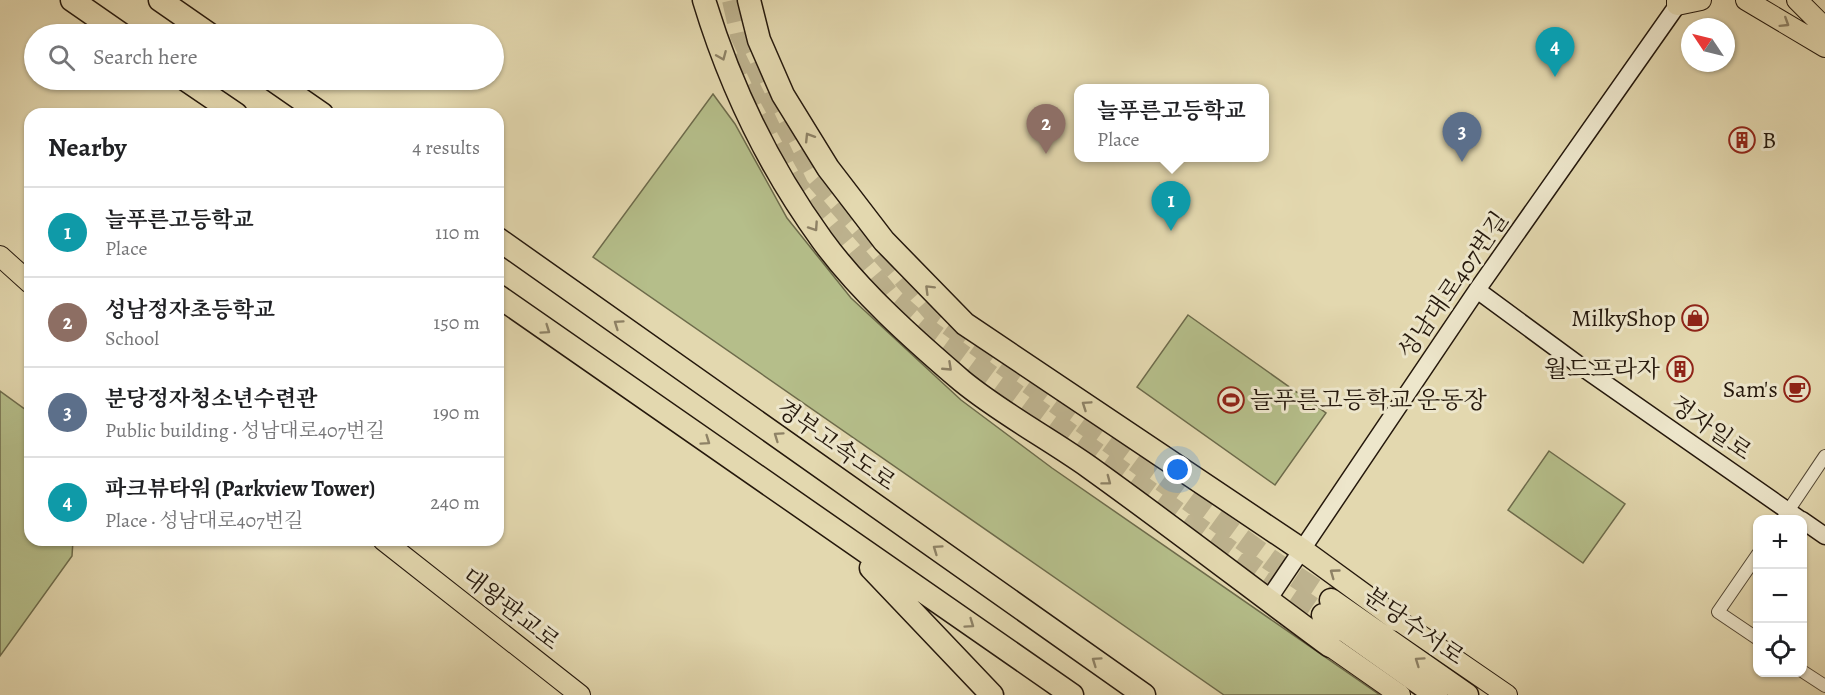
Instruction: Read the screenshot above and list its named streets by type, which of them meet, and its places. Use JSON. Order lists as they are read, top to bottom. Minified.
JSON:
{"streets":{"highway":["경부고속도로","분당수서로"],"main road":["대왕판교로"],"street":["성남대로407번길","정자일로"]},"crossings":[["성남대로407번길","정자일로"]],"places":{"building":["B","월드프라자"],"shop":["MilkyShop"],"cafe":["Sam's"],"sports":["늘푸른고등학교 운동장"]},"north":"top left","page":{"search":"Search here","pins":["4","2","3","1"],"popup":["늘푸른고등학교","Place"],"heading":["Nearby","4 results"],"list":[{"mark":"1","name":"늘푸른고등학교","note":"Place","value":"110 m"},{"mark":"2","name":"성남정자초등학교","note":"School","value":"150 m"},{"mark":"3","name":"분당정자청소년수련관","note":"Public building · 성남대로407번길","value":"190 m"},{"mark":"4","name":"파크뷰타워 (Parkview Tower)","note":"Place · 성남대로407번길","value":"240 m"}],"map_buttons":["+","−"]}}
